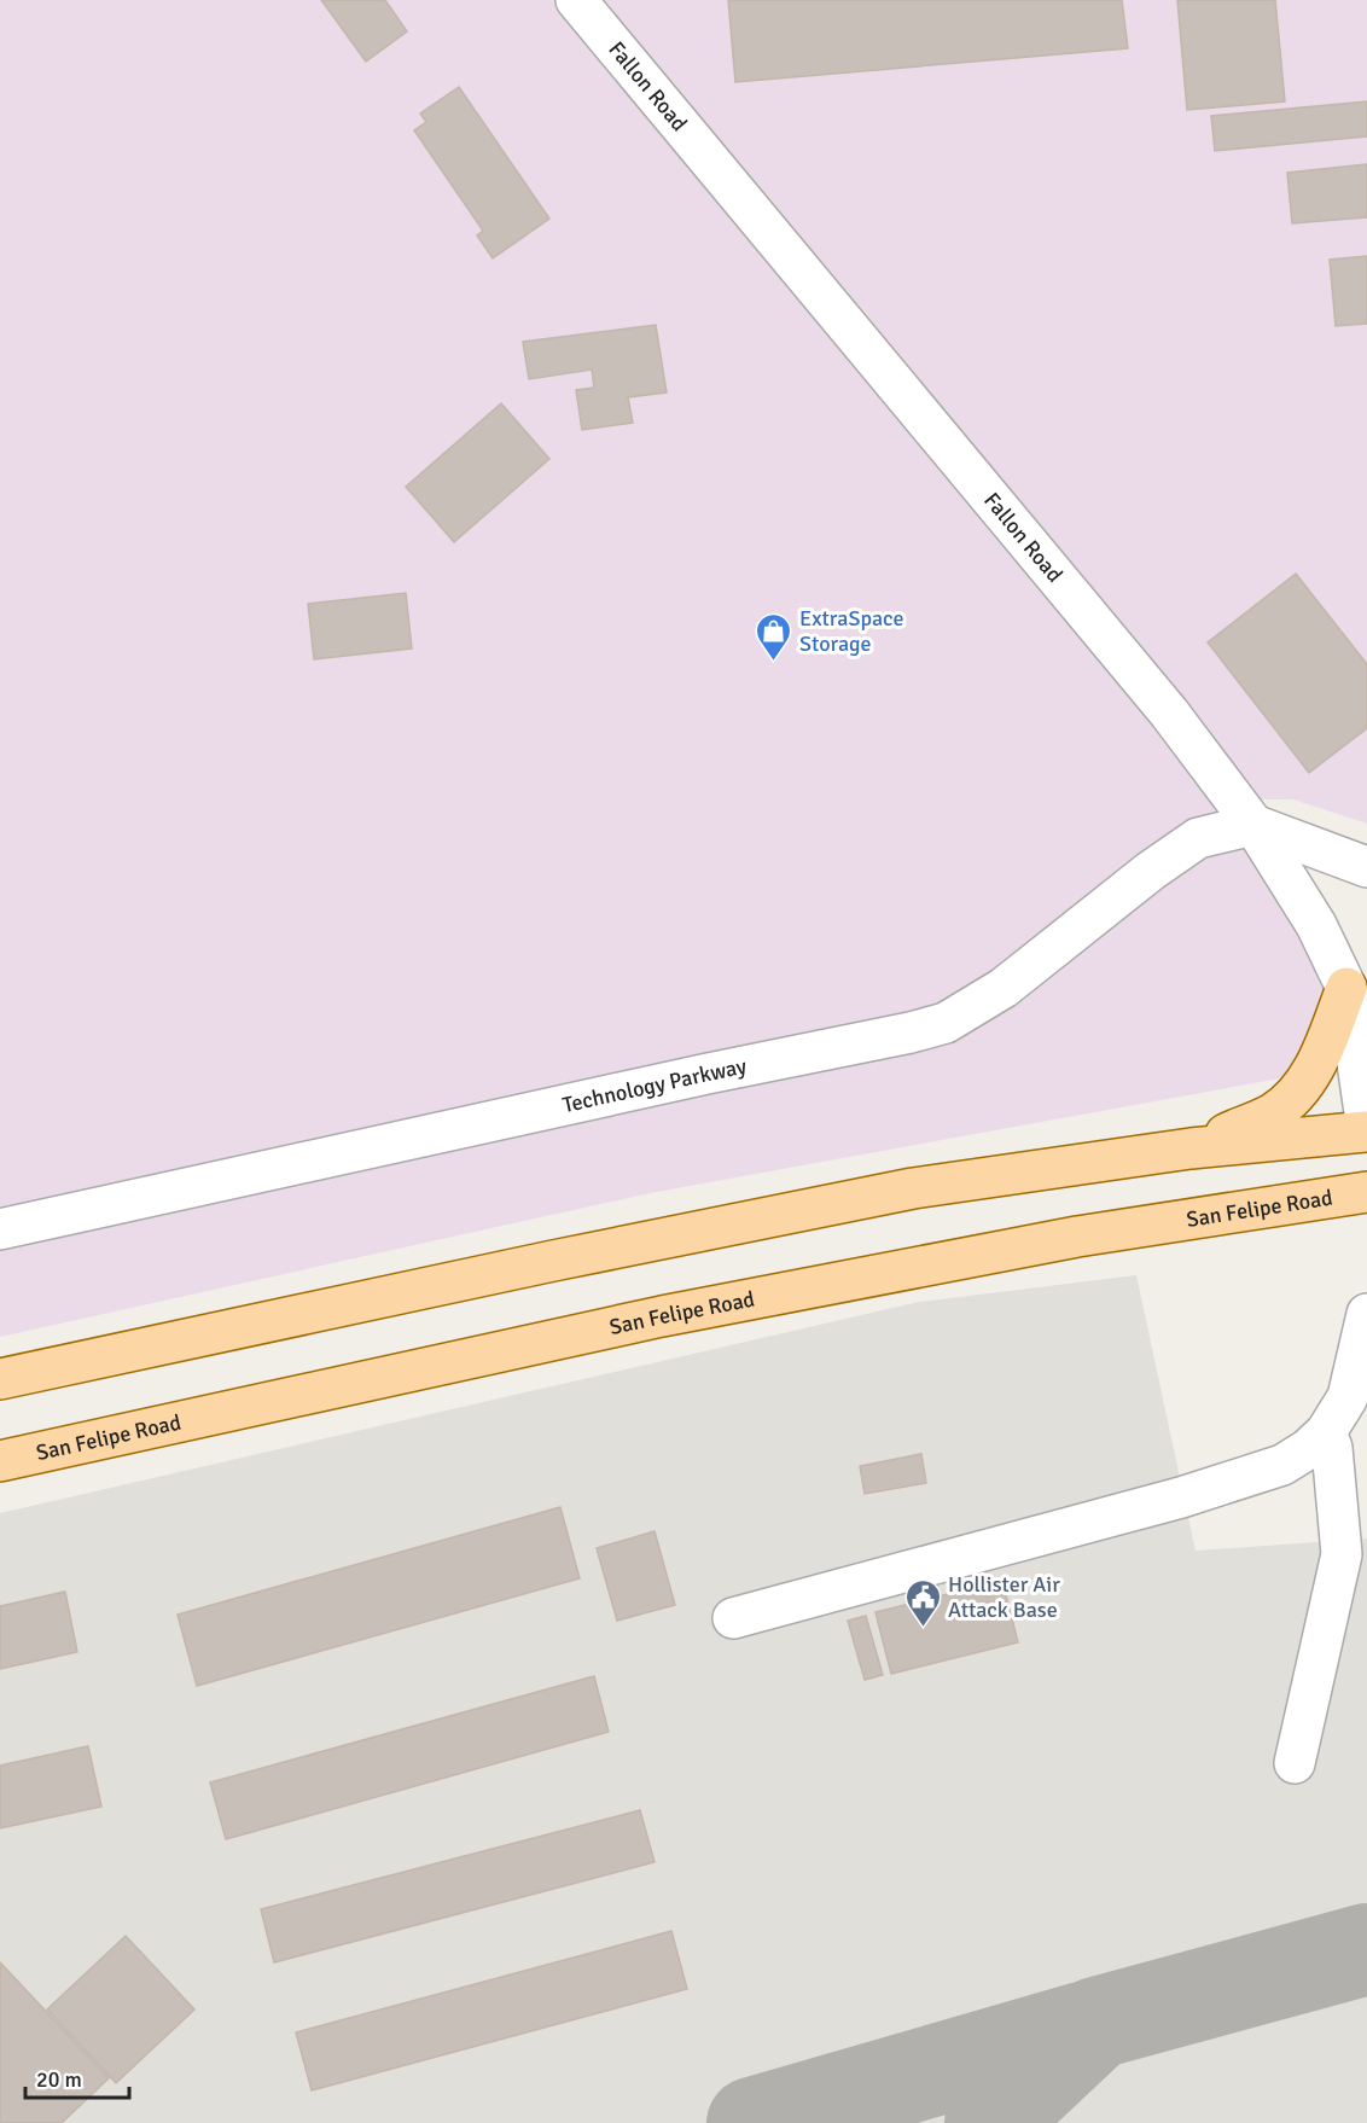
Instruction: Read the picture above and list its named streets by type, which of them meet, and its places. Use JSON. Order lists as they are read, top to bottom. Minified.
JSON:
{"streets":{"main road":["San Felipe Road"],"street":["Fallon Road","Technology Parkway"]},"crossings":[["Fallon Road","Technology Parkway"]],"places":{"shop":["ExtraSpace Storage"],"public building":["Hollister Air Attack Base"]},"scale_bar":"20 m"}
